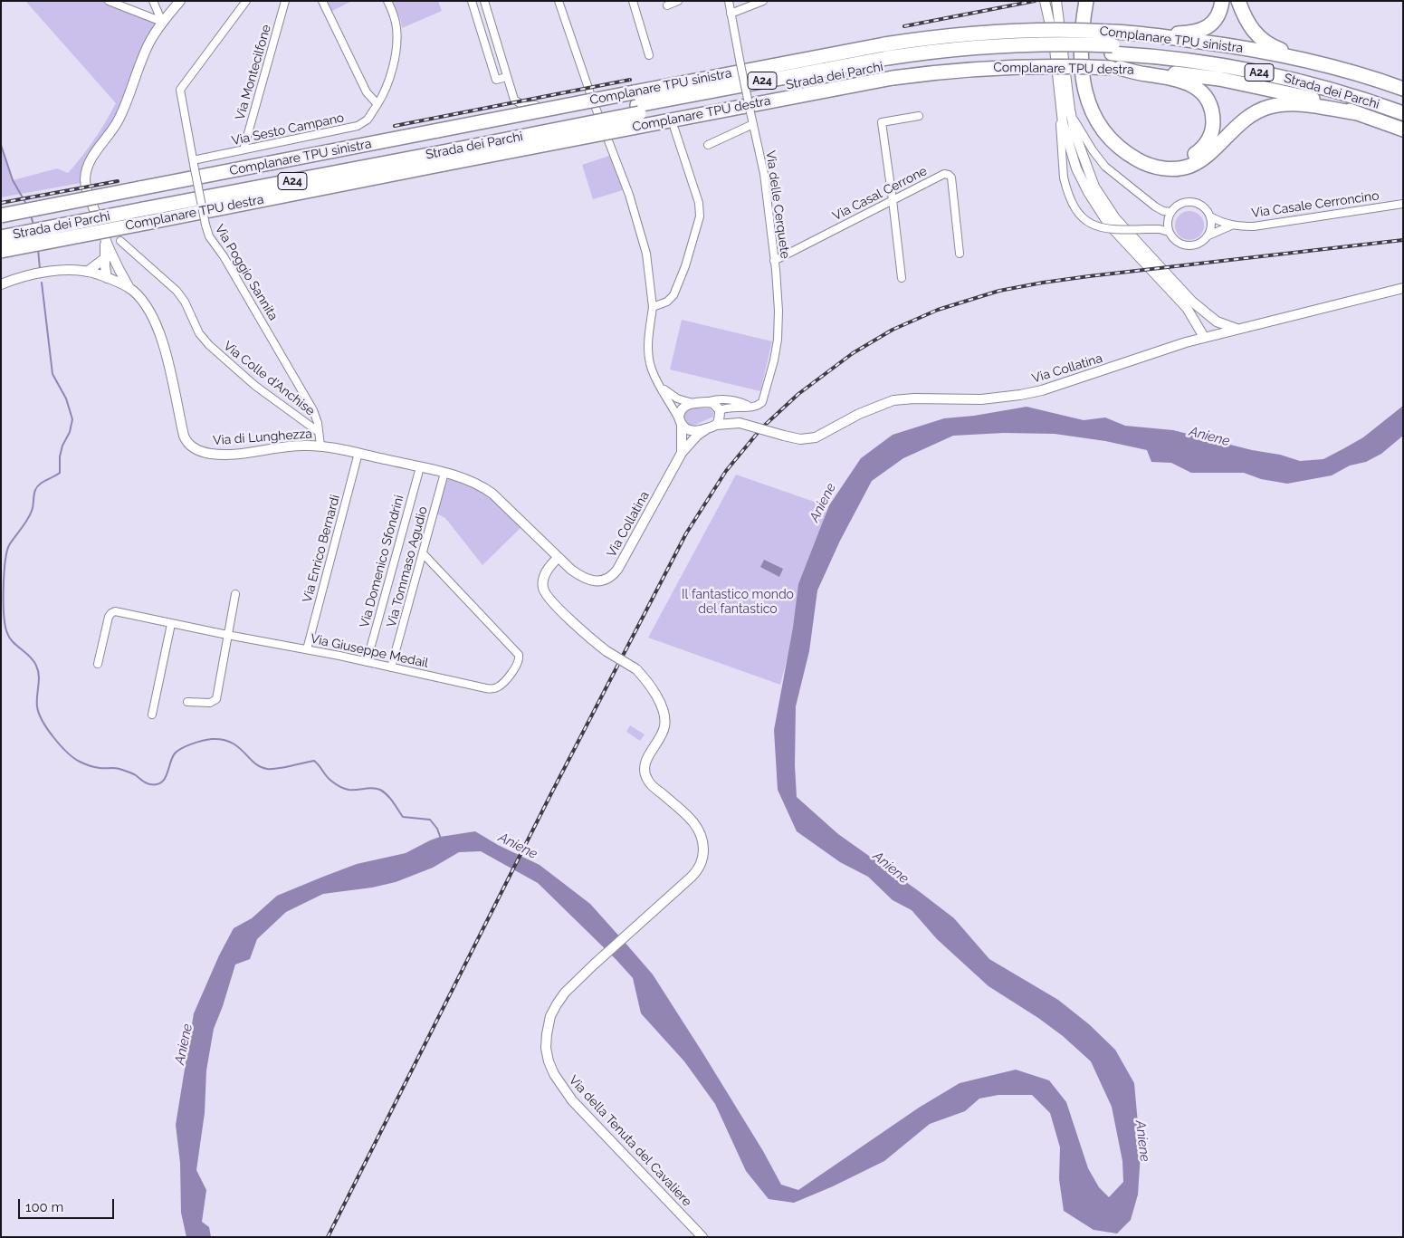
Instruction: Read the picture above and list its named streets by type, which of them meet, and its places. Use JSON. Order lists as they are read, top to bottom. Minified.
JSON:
{"streets":{"highway":["Complanare TPU sinistra","Complanare TPU destra","A24","Strada dei Parchi"],"street":["Via Montecilfone","Via Sesto Campano","Via Casal Cerrone","Via delle Cerquete","Via Casale Cerroncino","Via Poggio Sannita","Via Collatina","Via Colle d'Anchise","Via di Lunghezza","Via Enrico Bernardi","Via Domenico Sfondrini","Via Tommaso Agudio","Via Giuseppe Medail","Via della Tenuta del Cavaliere"]},"crossings":[["Complanare TPU sinistra","Complanare TPU destra"],["Complanare TPU sinistra","Strada dei Parchi"],["Complanare TPU destra","Strada dei Parchi"],["Via Montecilfone","Via Sesto Campano"],["Via Sesto Campano","Via Poggio Sannita"],["Via Casal Cerrone","Via delle Cerquete"],["Via Poggio Sannita","Via Colle d'Anchise"],["Via Poggio Sannita","Via di Lunghezza"],["Via Collatina","Via di Lunghezza"],["Via Collatina","Via della Tenuta del Cavaliere"],["Via di Lunghezza","Via Enrico Bernardi"],["Via di Lunghezza","Via Domenico Sfondrini"],["Via di Lunghezza","Via Tommaso Agudio"],["Via di Lunghezza","Via della Tenuta del Cavaliere"],["Via Enrico Bernardi","Via Giuseppe Medail"],["Via Domenico Sfondrini","Via Giuseppe Medail"],["Via Tommaso Agudio","Via Giuseppe Medail"]],"water":["Aniene"],"parks":["Il fantastico mondo del fantastico"],"scale_bar":"100 m"}
